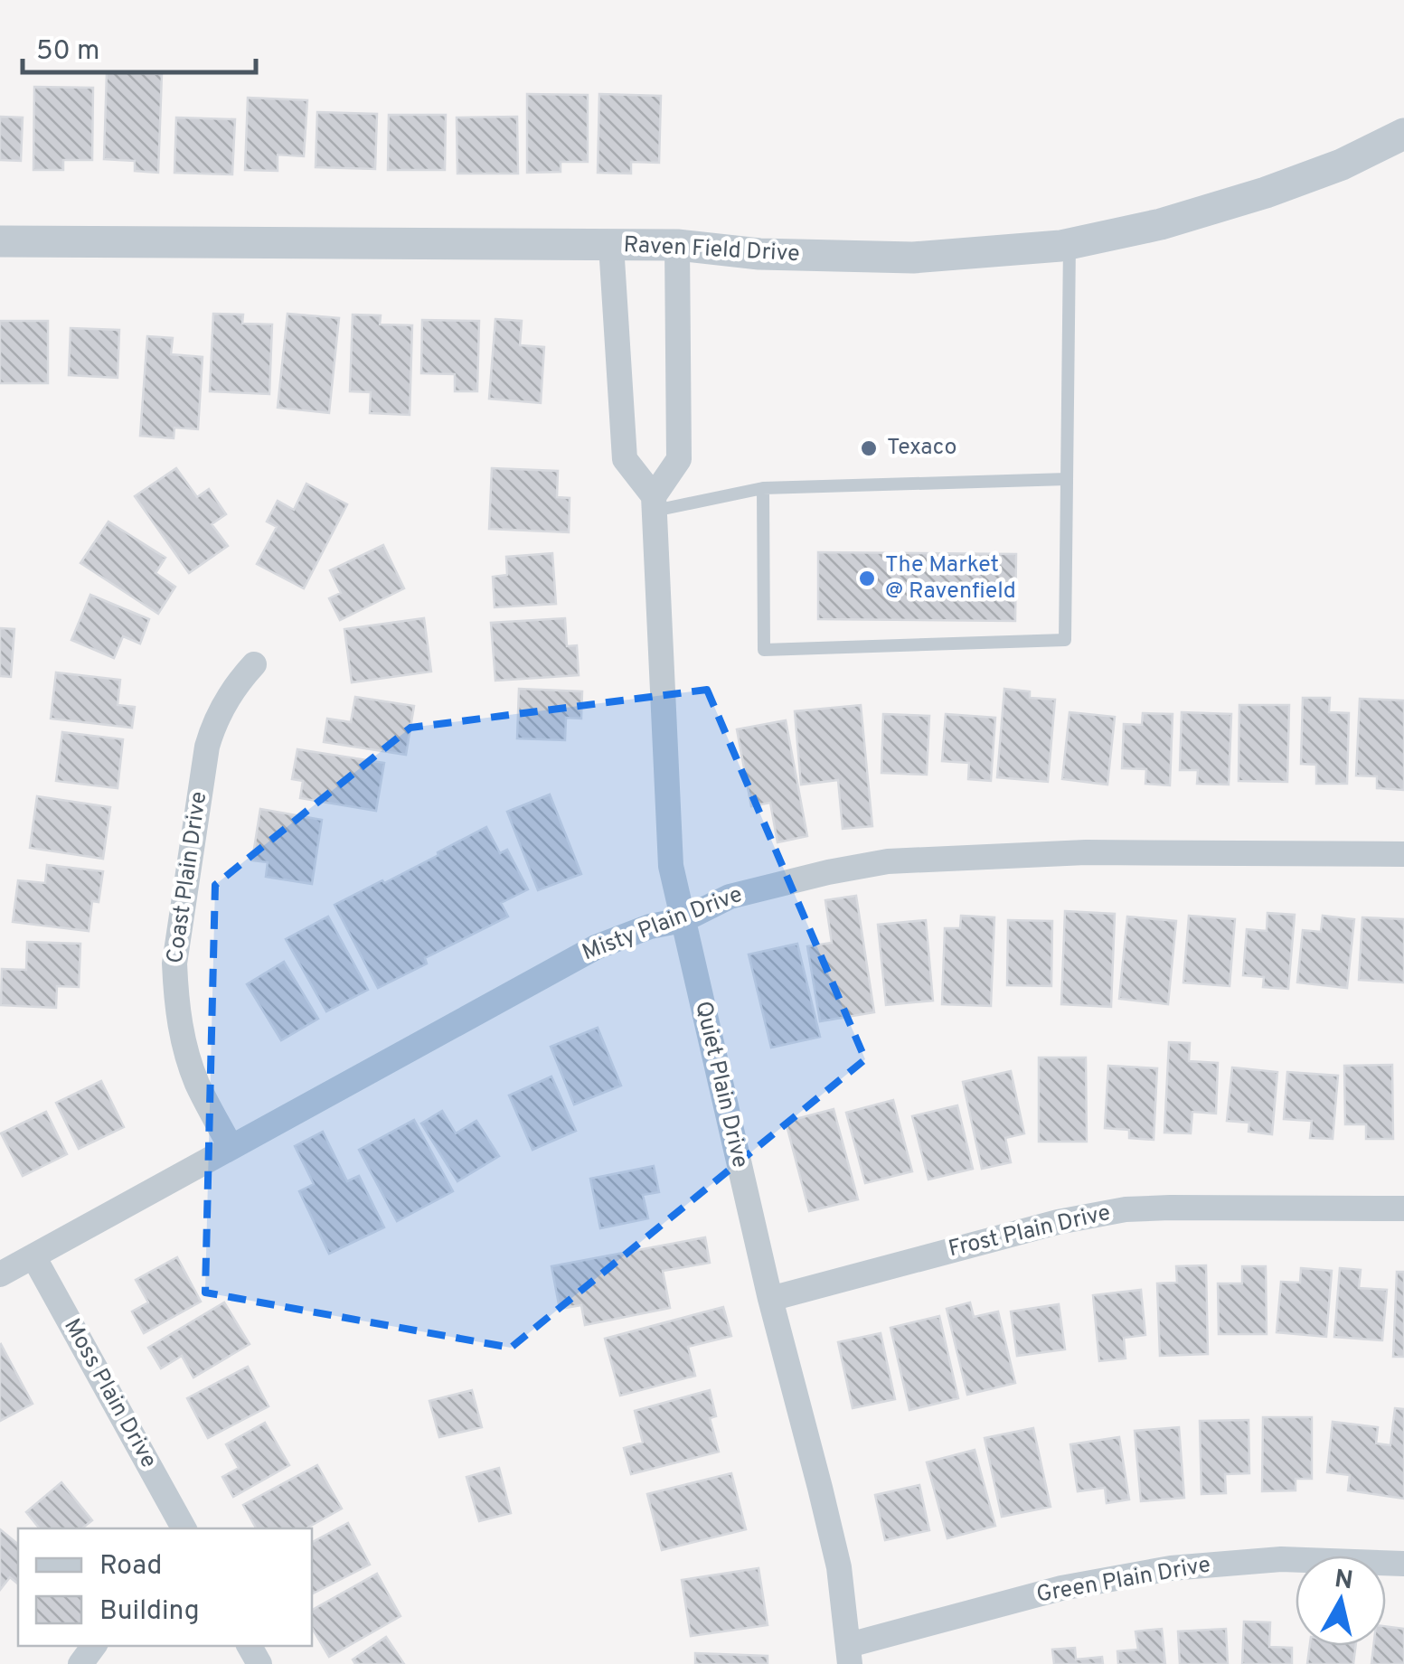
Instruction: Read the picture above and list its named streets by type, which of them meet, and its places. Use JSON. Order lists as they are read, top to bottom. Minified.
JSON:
{"streets":{"street":["Raven Field Drive","Coast Plain Drive","Misty Plain Drive","Quiet Plain Drive","Frost Plain Drive","Moss Plain Drive","Green Plain Drive"]},"crossings":[["Coast Plain Drive","Misty Plain Drive"],["Misty Plain Drive","Quiet Plain Drive"],["Misty Plain Drive","Moss Plain Drive"],["Quiet Plain Drive","Frost Plain Drive"],["Quiet Plain Drive","Green Plain Drive"]],"places":["Texaco","The Market @ Ravenfield"],"legend":["Road","Building"],"scale_bar":"50 m","north":"top"}
